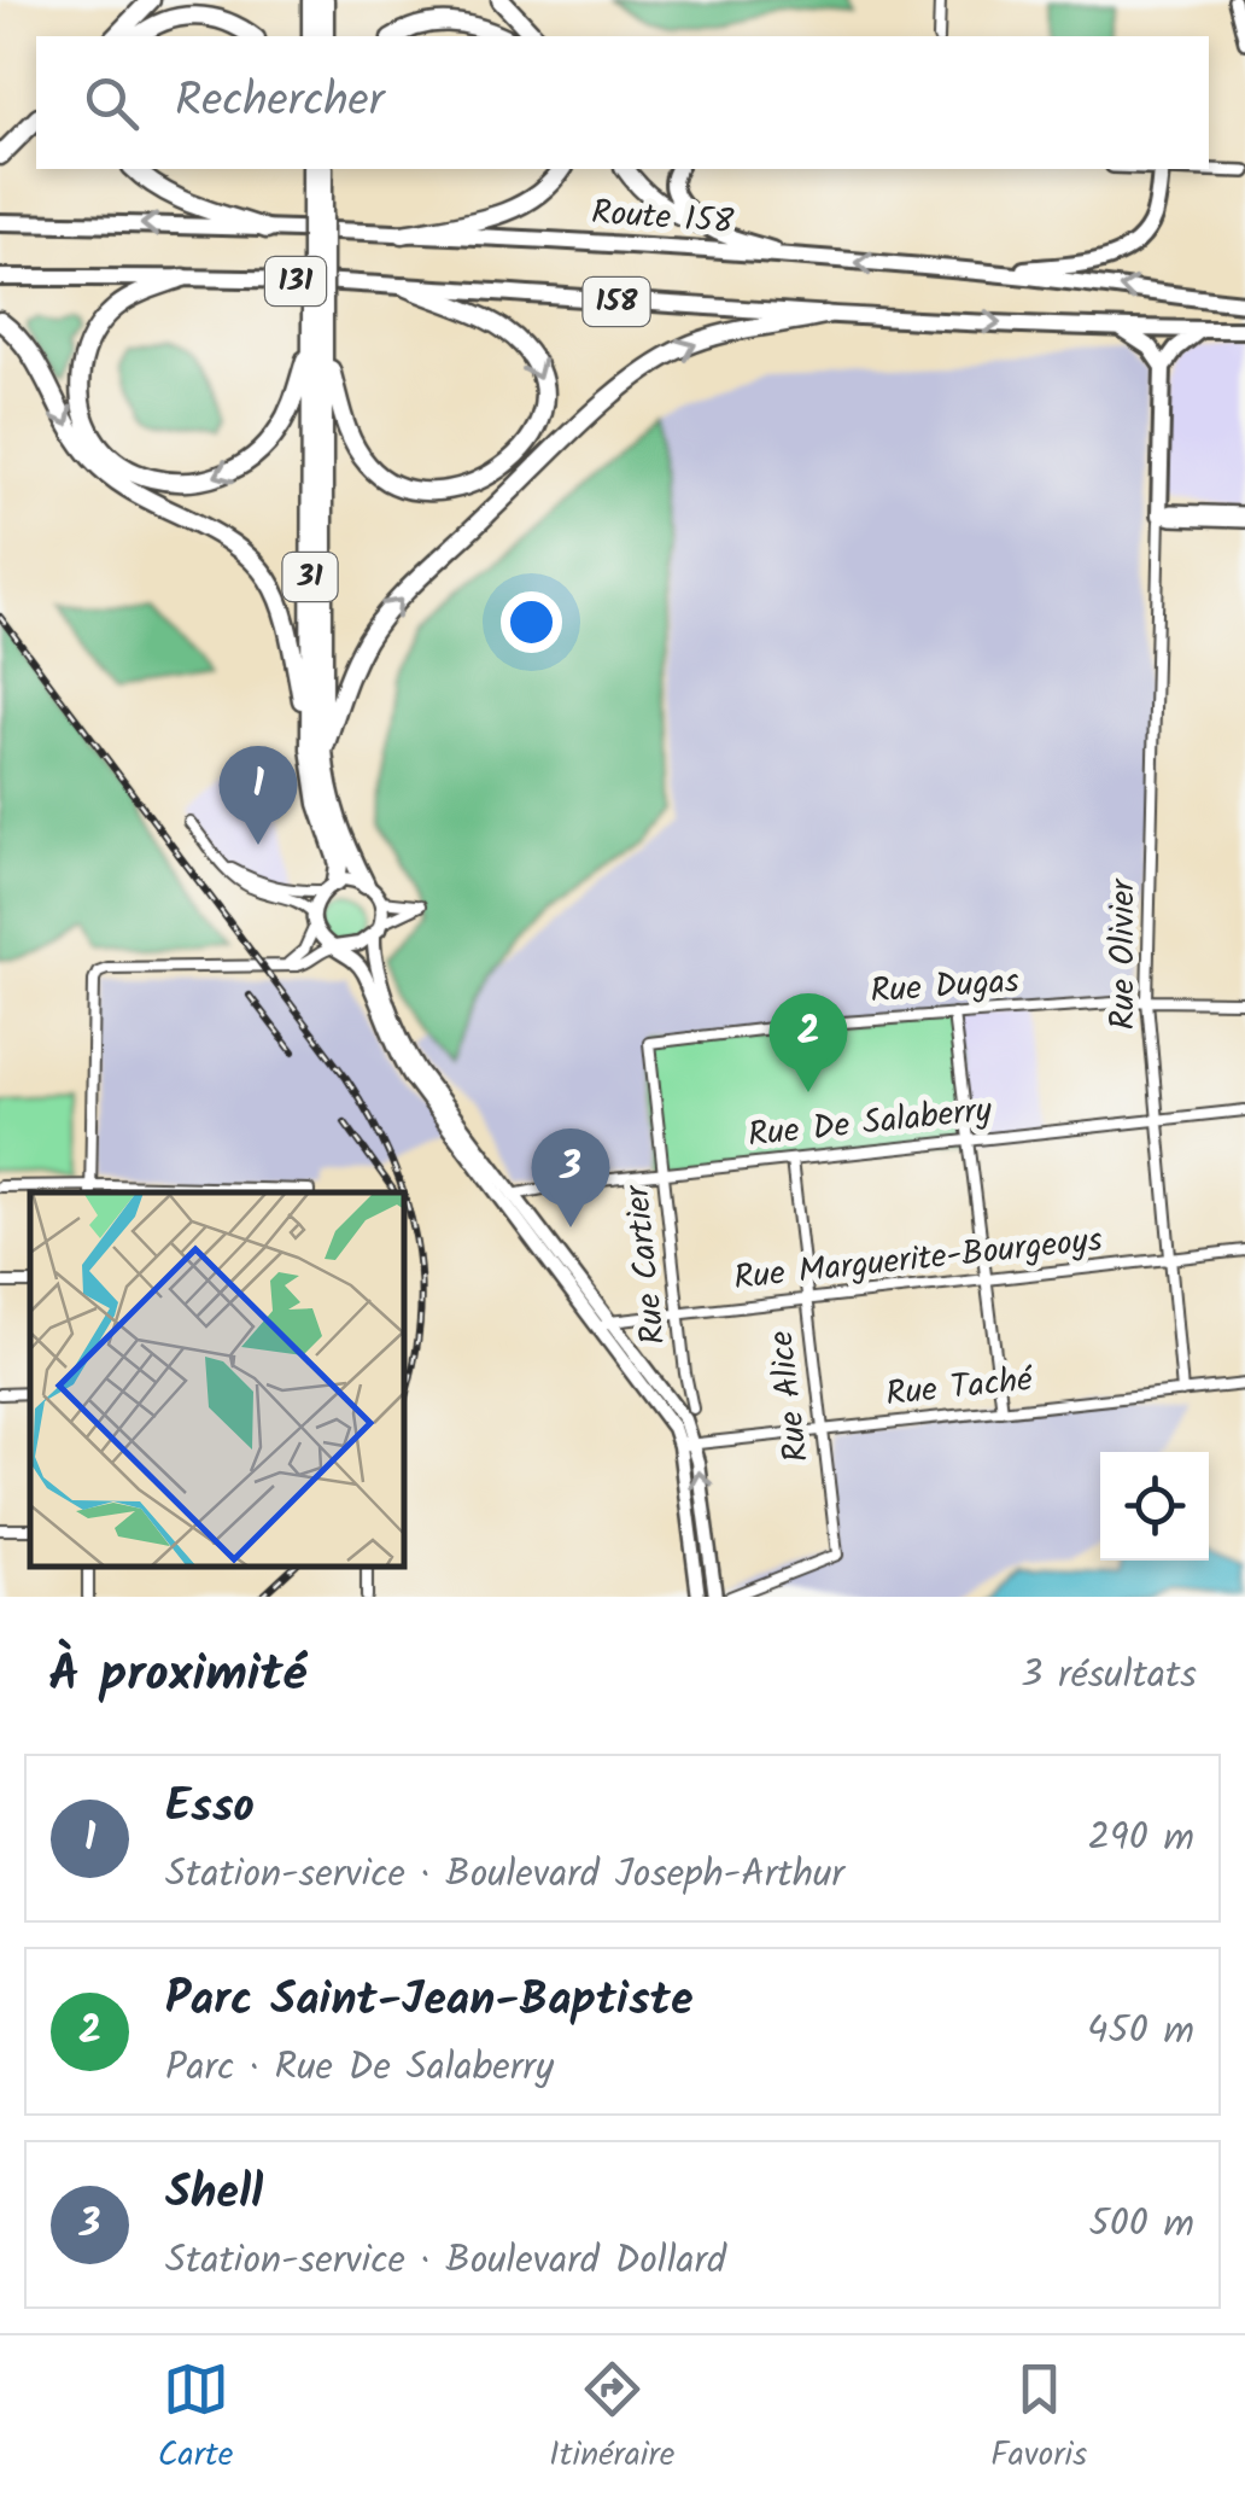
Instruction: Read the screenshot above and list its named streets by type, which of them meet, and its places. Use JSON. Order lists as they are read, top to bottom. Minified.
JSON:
{"streets":{"highway":["Route 158","131","158","31"],"street":["Rue Olivier","Rue Dugas","Rue De Salaberry","Rue Marguerite-Bourgeoys","Rue Cartier","Rue Taché","Rue Alice"]},"crossings":[["131","158"],["Rue Olivier","Rue Dugas"],["Rue Olivier","Rue De Salaberry"],["Rue Olivier","Rue Marguerite-Bourgeoys"],["Rue Olivier","Rue Taché"],["Rue Dugas","Rue Cartier"],["Rue De Salaberry","Rue Cartier"],["Rue De Salaberry","Rue Alice"],["Rue Marguerite-Bourgeoys","Rue Cartier"],["Rue Marguerite-Bourgeoys","Rue Alice"],["Rue Taché","Rue Alice"]],"page":{"search":"Rechercher","pins":["1","2","3"],"heading":["À proximité","3 résultats"],"list":[{"mark":"1","name":"Esso","note":"Station-service · Boulevard Joseph-Arthur","value":"290 m"},{"mark":"2","name":"Parc Saint-Jean-Baptiste","note":"Parc · Rue De Salaberry","value":"450 m"},{"mark":"3","name":"Shell","note":"Station-service · Boulevard Dollard","value":"500 m"}],"nav":["Carte","Itinéraire","Favoris"]}}
